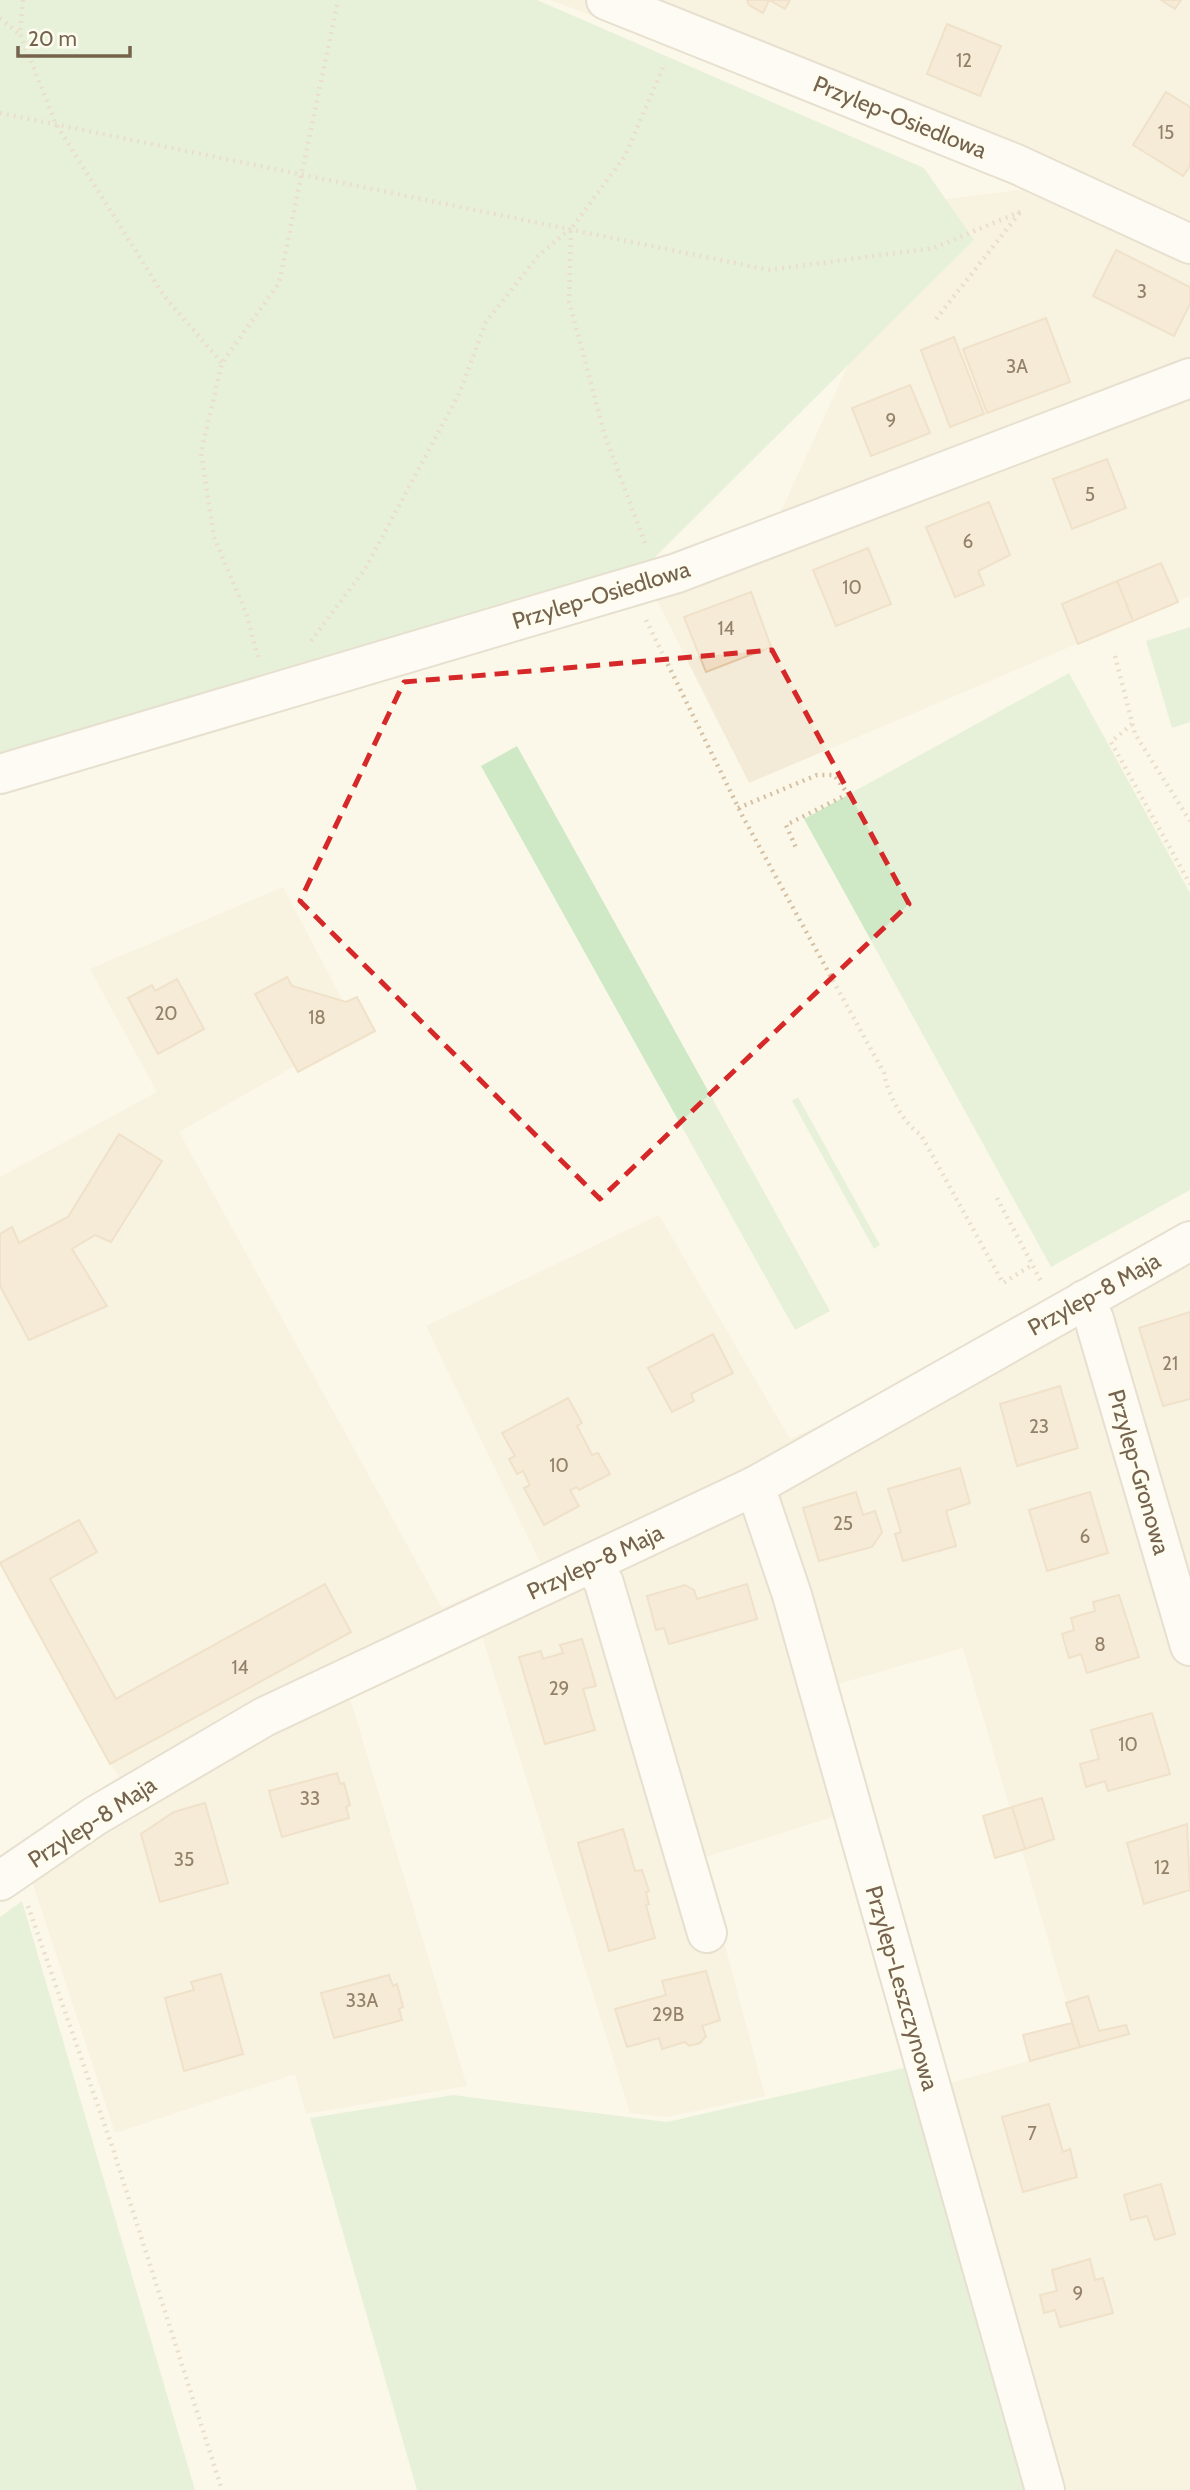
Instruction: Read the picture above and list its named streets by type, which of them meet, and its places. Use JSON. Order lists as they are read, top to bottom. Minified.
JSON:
{"streets":{"street":["Przylep-Osiedlowa","Przylep-8 Maja","Przylep-Gronowa","Przylep-Leszczynowa"]},"crossings":[["Przylep-8 Maja","Przylep-Gronowa"],["Przylep-8 Maja","Przylep-Leszczynowa"]],"house_numbers":["12","15","3","3A","9","5","6","10","14","20","18","21","23","10","25","6","8","14","29","10","33","35","12","33A","29B","7","9"],"scale_bar":"20 m"}
